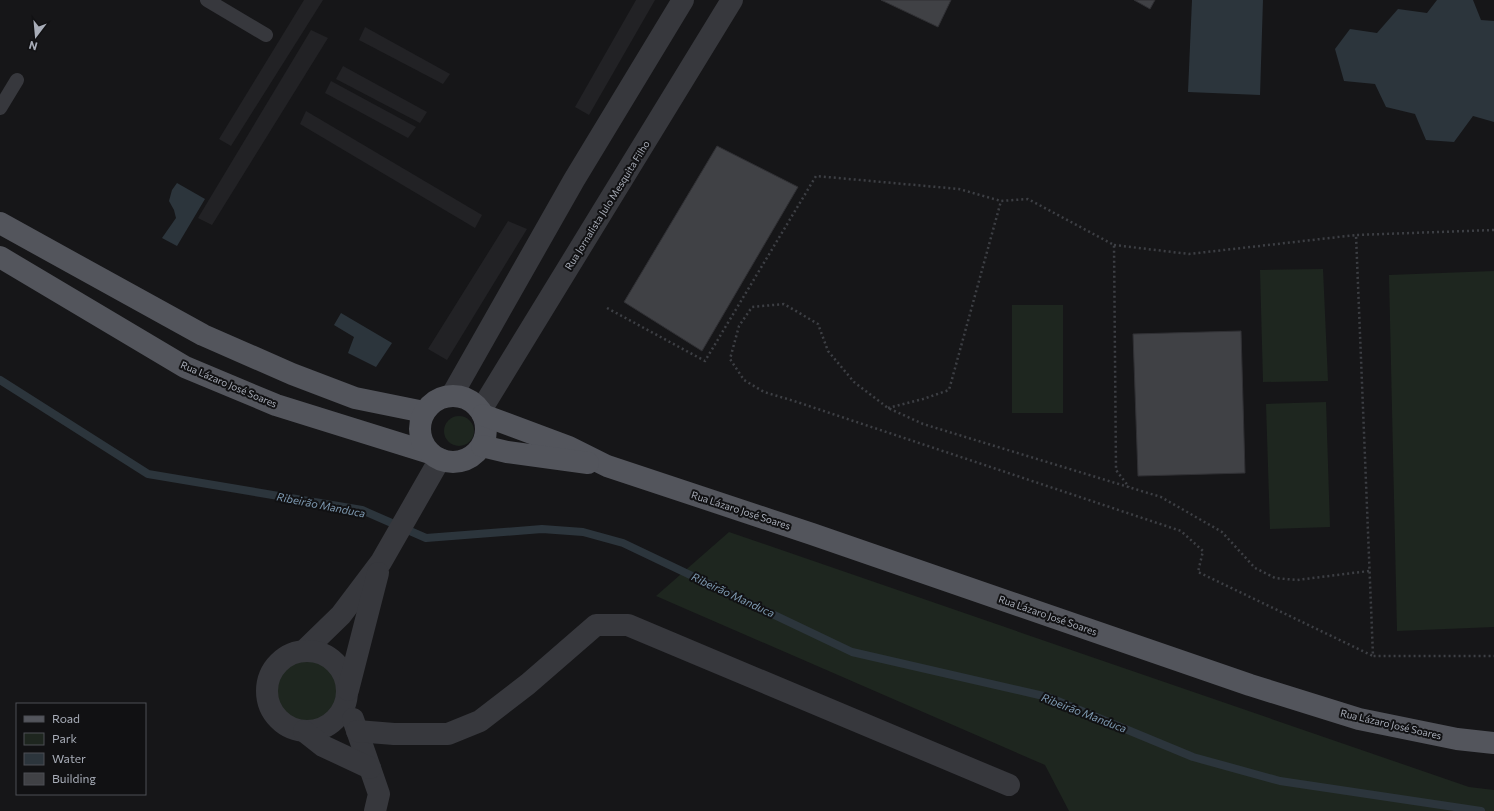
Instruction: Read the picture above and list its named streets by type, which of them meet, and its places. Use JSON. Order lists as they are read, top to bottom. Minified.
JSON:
{"streets":{"main road":["Rua Lázaro José Soares"],"street":["Rua Jornalista Julo Mesquita Filho"]},"crossings":[["Rua Jornalista Julo Mesquita Filho","Rua Lázaro José Soares"]],"water":["Ribeirão Manduca"],"legend":["Road","Park","Water","Building"],"north":"bottom"}
